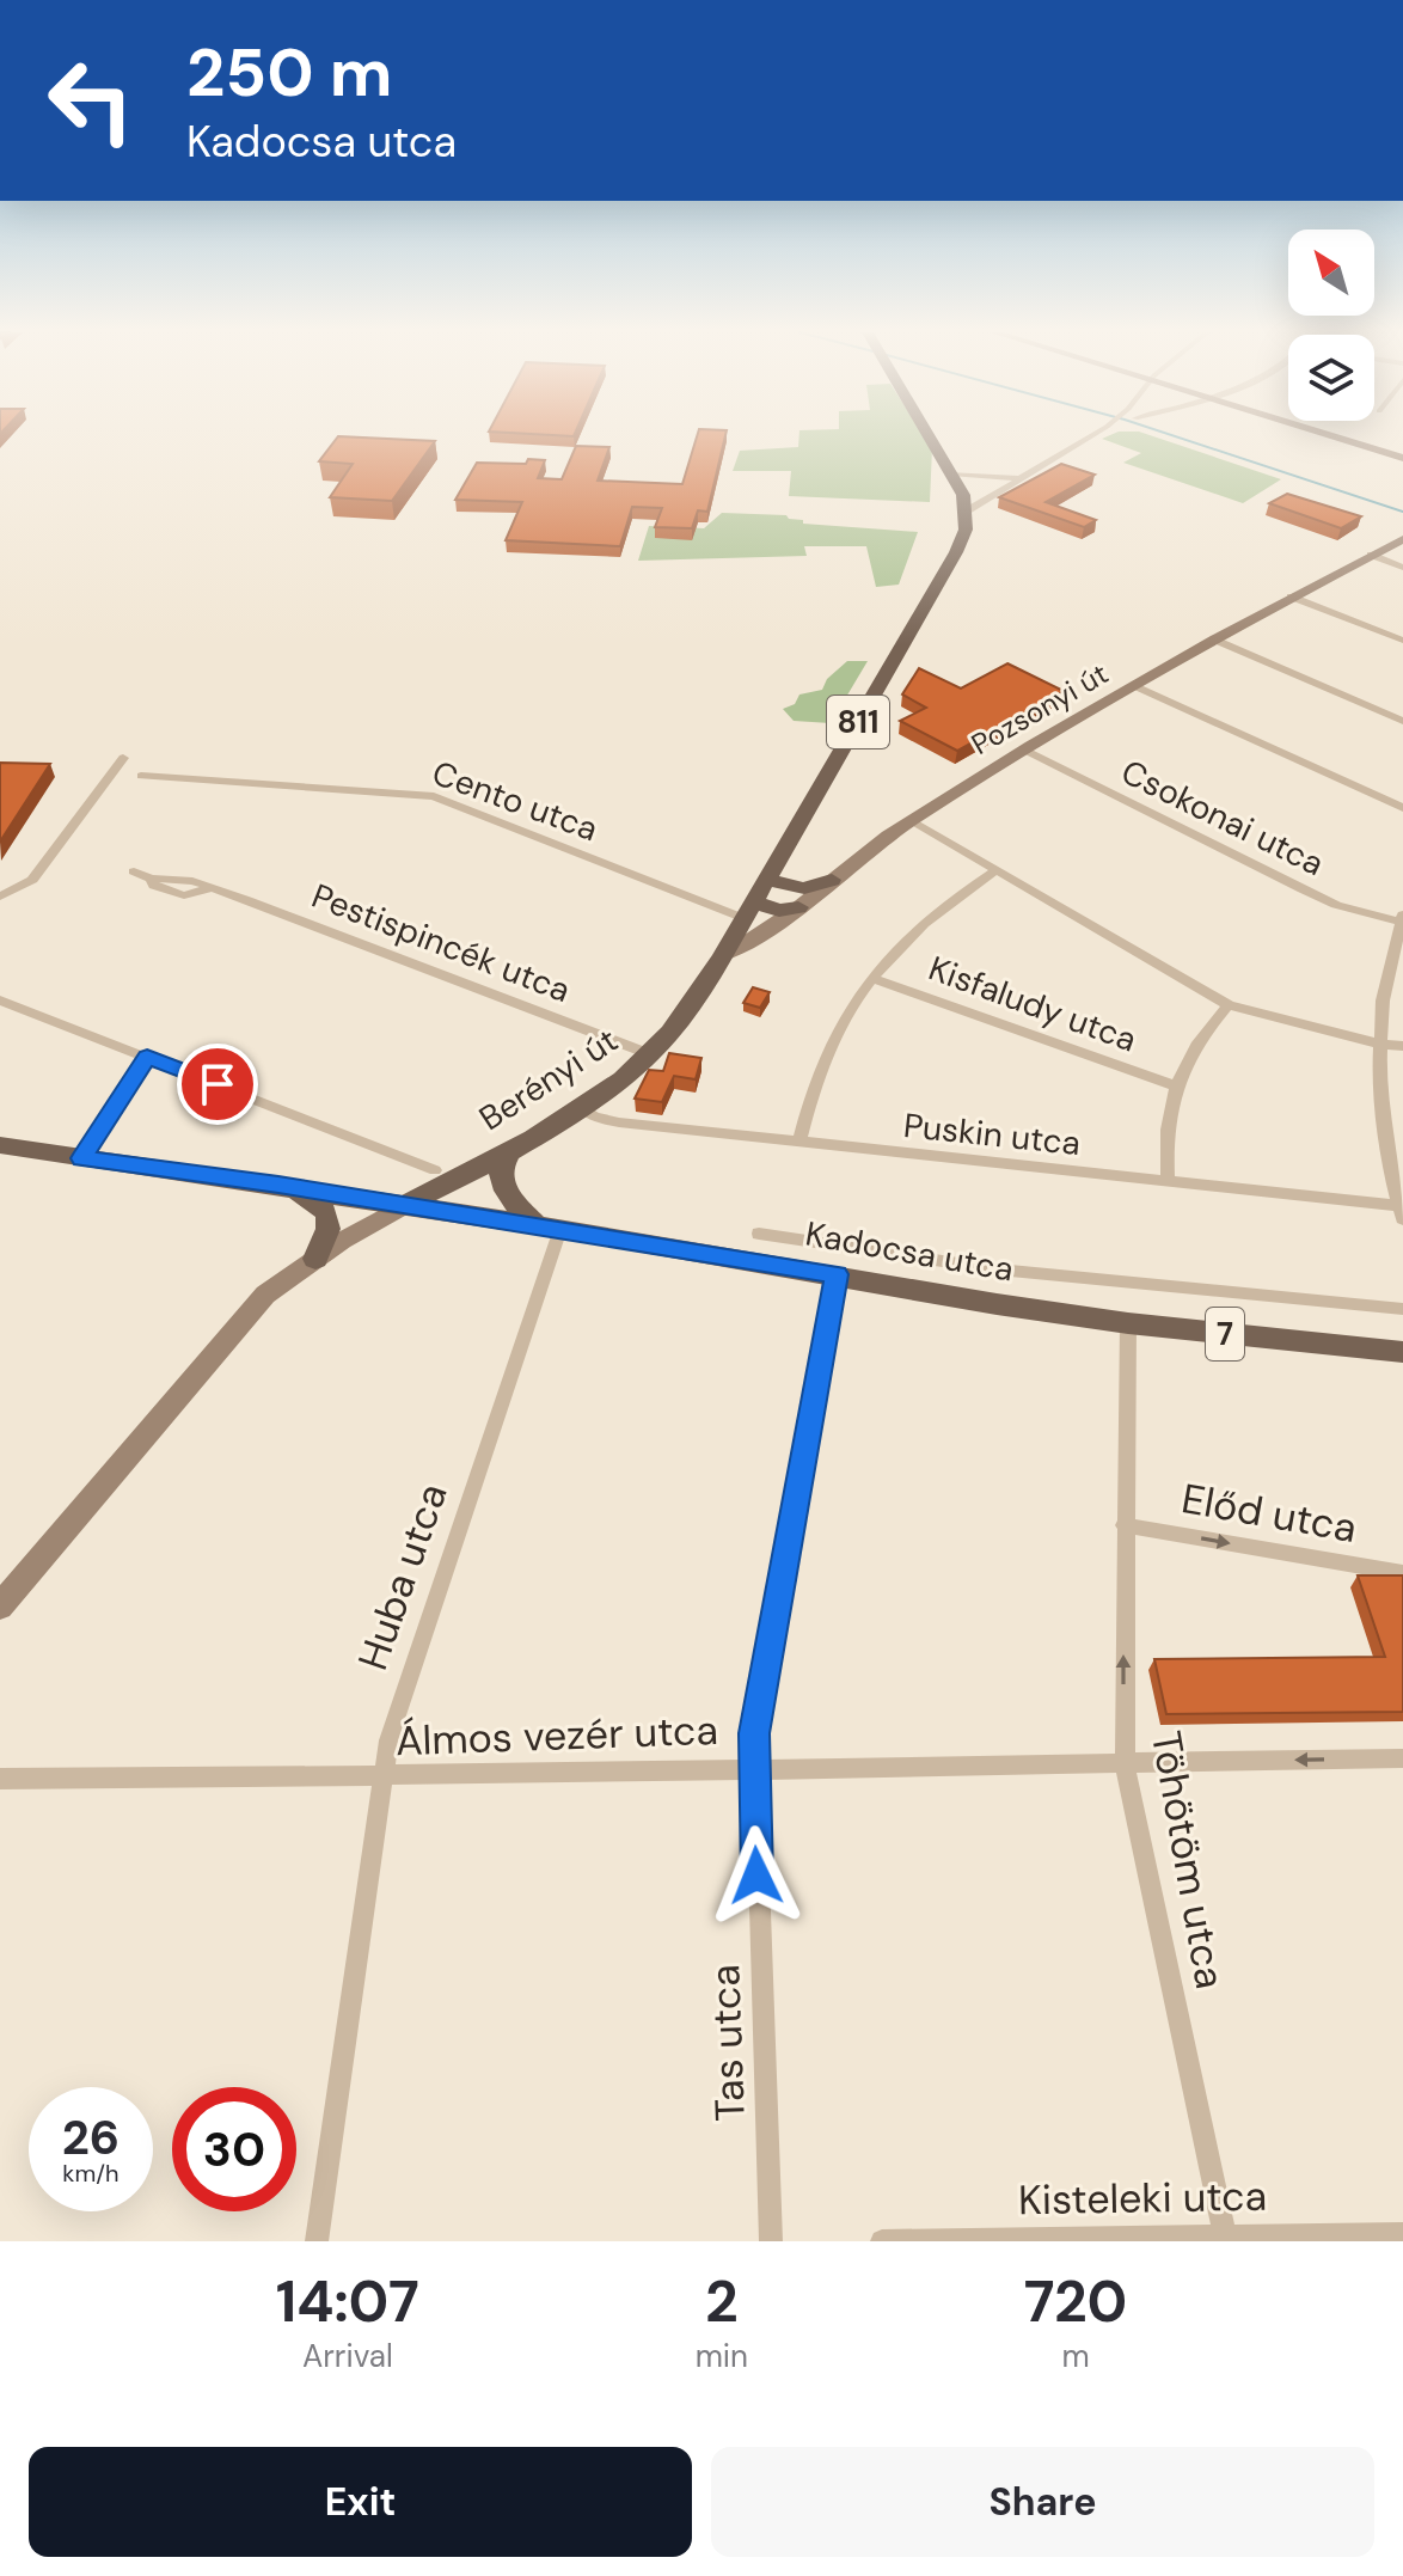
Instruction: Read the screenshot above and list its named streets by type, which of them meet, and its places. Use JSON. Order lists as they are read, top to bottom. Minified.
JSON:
{"streets":{"main road":["811","Berényi út","Kadocsa utca","7"],"street":["Pozsonyi út","Cento utca","Csokonai utca","Pestispincék utca","Kisfaludy utca","Puskin utca","Előd utca","Huba utca","Álmos vezér utca","Töhötöm utca","Tas utca","Kisteleki utca"]},"crossings":[["Pozsonyi út","Csokonai utca"],["Pozsonyi út","Berényi út"],["Cento utca","Berényi út"],["Pestispincék utca","Berényi út"],["Berényi út","Puskin utca"],["Berényi út","Kadocsa utca"],["Berényi út","7"],["Kadocsa utca","7"],["Kadocsa utca","Huba utca"],["Kadocsa utca","Töhötöm utca"],["Kadocsa utca","Tas utca"],["Előd utca","Töhötöm utca"],["Huba utca","Álmos vezér utca"],["Álmos vezér utca","Töhötöm utca"],["Álmos vezér utca","Tas utca"],["Töhötöm utca","Kisteleki utca"]],"one_way":["Előd utca"],"north":"top left","page":{"turn":["250 m","Kadocsa utca"],"speed":"26 km/h","limit":"30","eta":["14:07","Arrival","2","min","720","m"],"buttons":["Exit","Share"]}}
